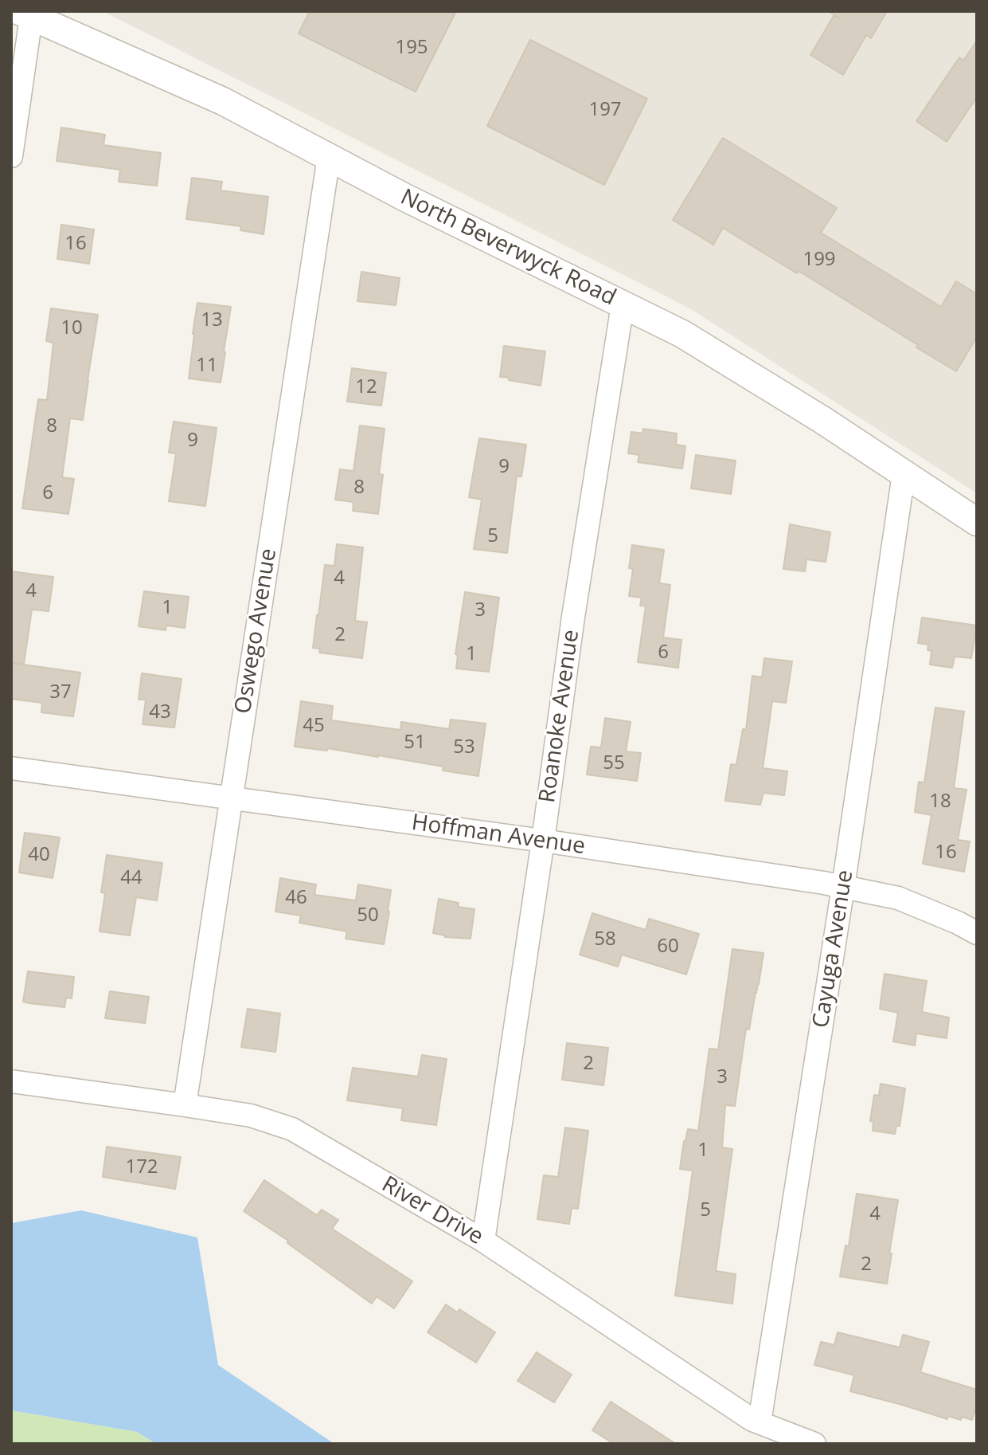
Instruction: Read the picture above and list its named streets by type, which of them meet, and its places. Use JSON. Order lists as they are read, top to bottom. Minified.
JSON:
{"streets":{"street":["North Beverwyck Road","Oswego Avenue","Roanoke Avenue","Hoffman Avenue","Cayuga Avenue","River Drive"]},"crossings":[["North Beverwyck Road","Oswego Avenue"],["North Beverwyck Road","Roanoke Avenue"],["North Beverwyck Road","Cayuga Avenue"],["Oswego Avenue","Hoffman Avenue"],["Oswego Avenue","River Drive"],["Roanoke Avenue","Hoffman Avenue"],["Roanoke Avenue","River Drive"],["Hoffman Avenue","Cayuga Avenue"],["Cayuga Avenue","River Drive"]],"house_numbers":["195","197","16","199","13","10","11","12","8","9","9","8","6","5","4","4","1","3","2","6","1","37","43","45","51","53","55","18","16","40","44","46","50","58","60","2","3","1","172","5","4","2"]}
